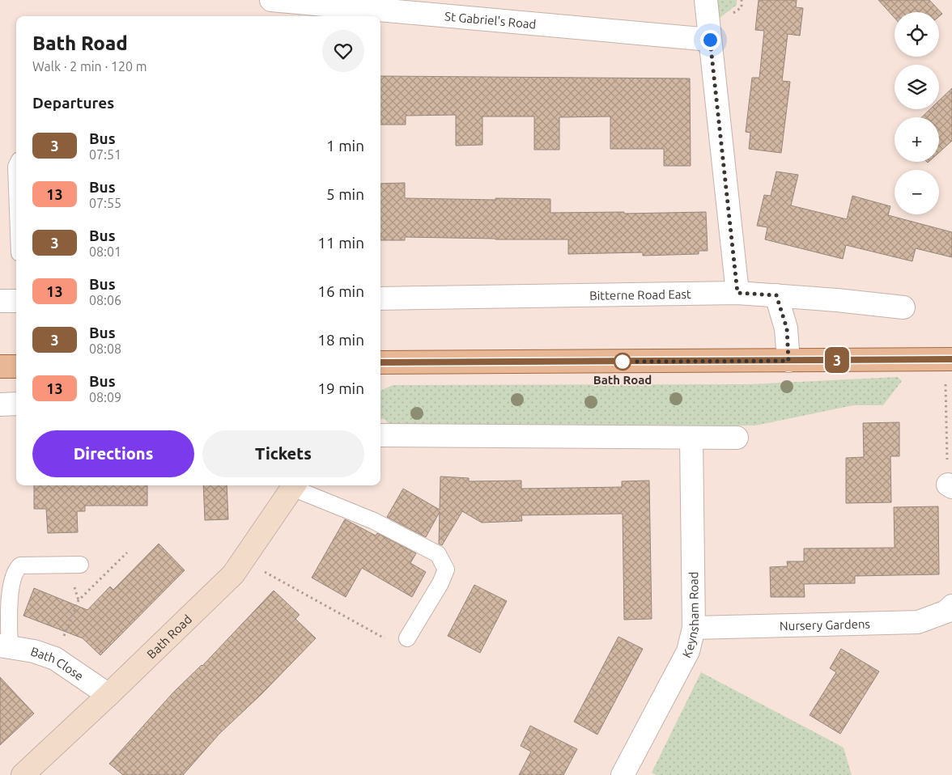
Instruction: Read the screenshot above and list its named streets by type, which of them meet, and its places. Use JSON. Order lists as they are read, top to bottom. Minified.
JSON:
{"streets":{"street":["St Gabriel's Road","Bitterne Road East","Keynsham Road","Nursery Gardens","Bath Road","Bath Close"]},"crossings":[["Keynsham Road","Nursery Gardens"],["Bath Road","Bath Close"]],"places":["Bath Road"],"lines":["bus line 3"],"page":{"on_map":"3","map_buttons":["+","−"],"heading":[["Bath Road","Walk · 2 min · 120 m"],"Departures"],"list":[{"mark":"3","name":"Bus","note":"07:51","value":"1 min"},{"mark":"13","name":"Bus","note":"07:55","value":"5 min"},{"mark":"3","name":"Bus","note":"08:01","value":"11 min"},{"mark":"13","name":"Bus","note":"08:06","value":"16 min"},{"mark":"3","name":"Bus","note":"08:08","value":"18 min"},{"mark":"13","name":"Bus","note":"08:09","value":"19 min"}],"buttons":["Directions","Tickets"]}}
